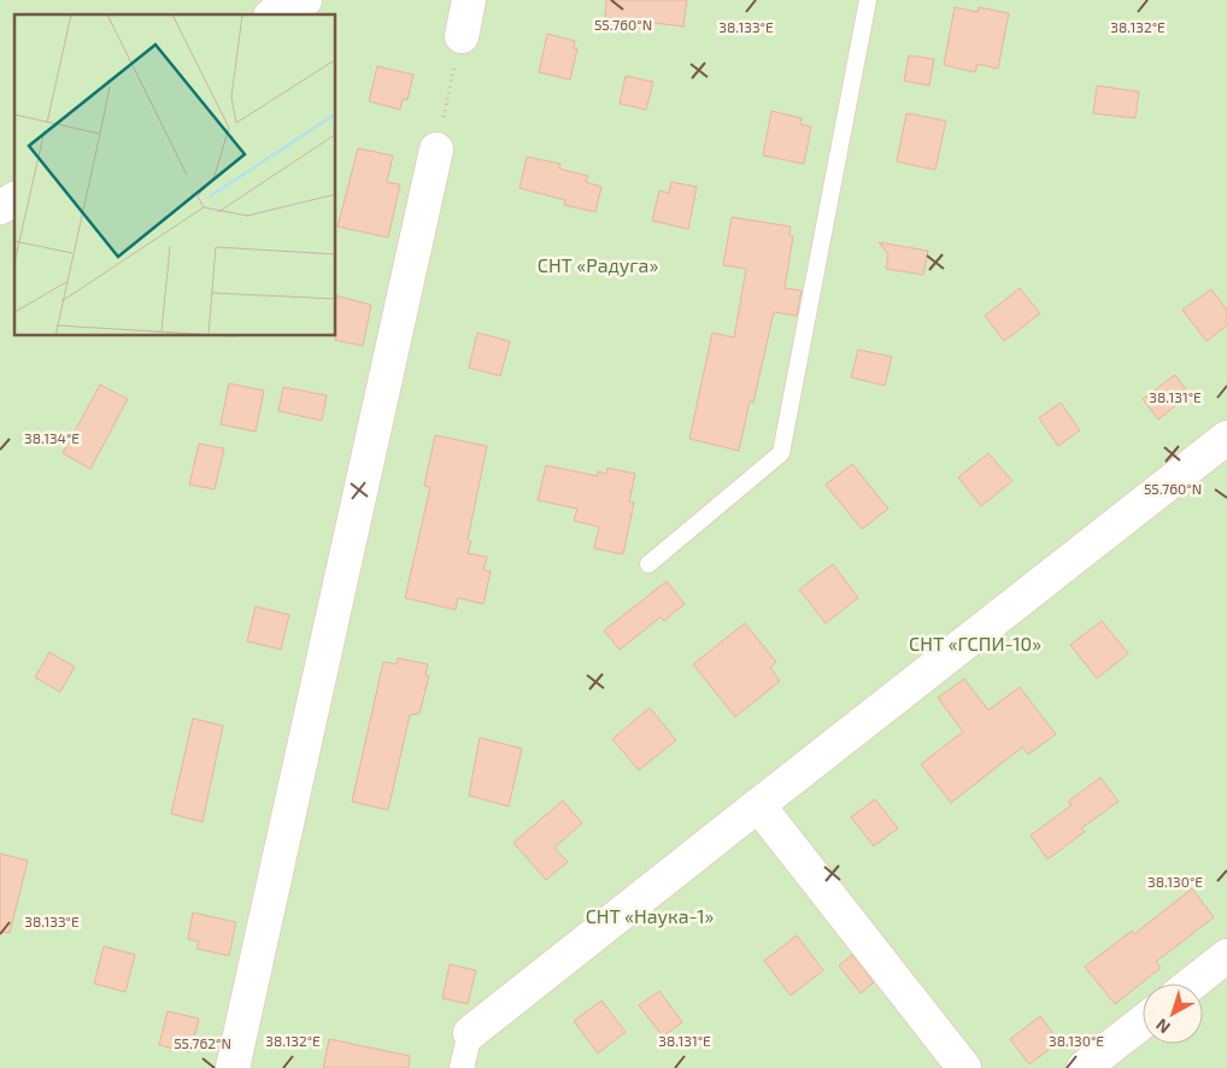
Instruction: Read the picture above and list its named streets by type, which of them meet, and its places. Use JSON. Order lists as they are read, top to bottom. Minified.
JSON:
{"parks":["СНТ «Радуга»","СНТ «ГСПИ-10»","СНТ «Наука-1»"],"north":"bottom left","coordinates":["55.760°N","38.133°E","38.132°E","38.131°E","38.134°E","38.130°E","55.762°N"]}
